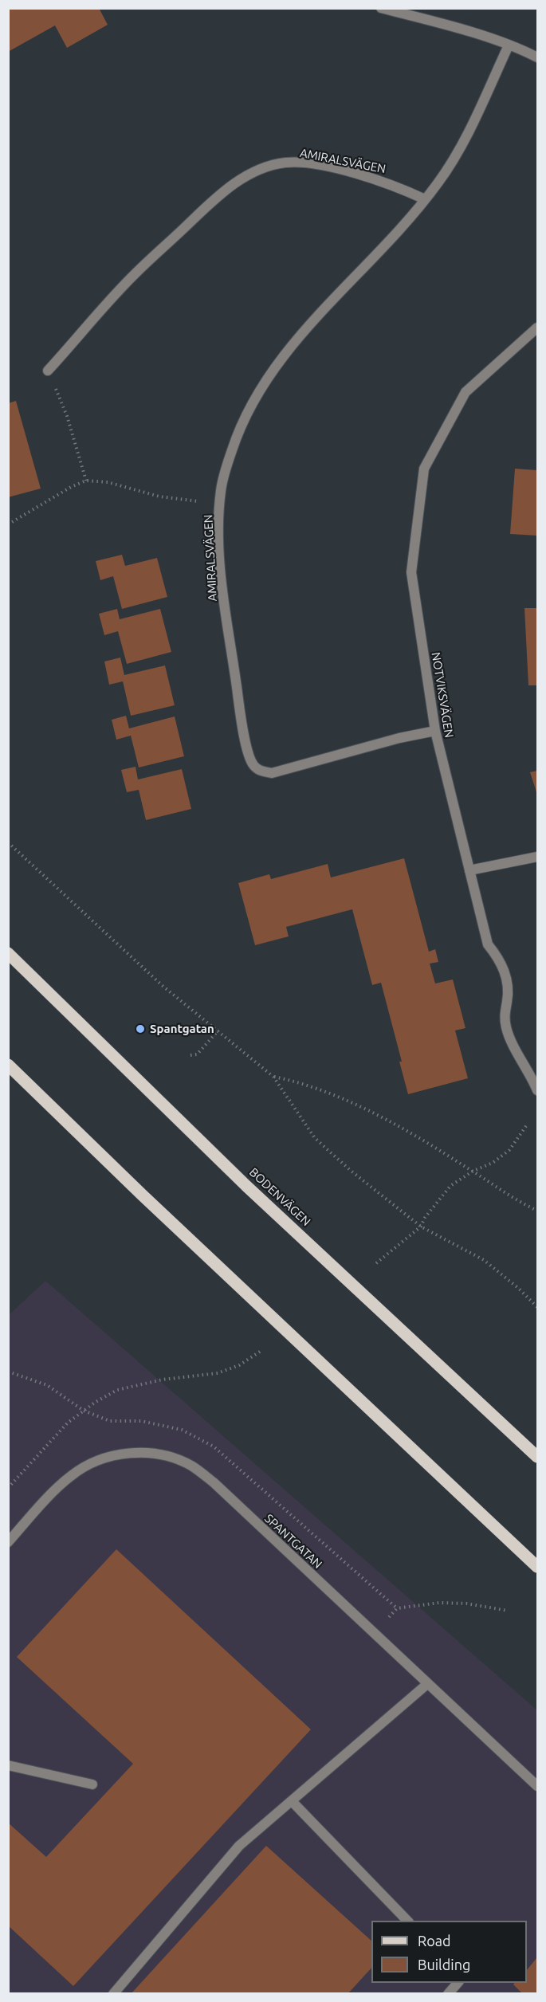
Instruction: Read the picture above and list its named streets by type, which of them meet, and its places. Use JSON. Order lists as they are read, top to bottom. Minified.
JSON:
{"streets":{"main road":["BODENVÄGEN"],"street":["AMIRALSVÄGEN","NOTVIKSVÄGEN","SPANTGATAN"]},"crossings":[["AMIRALSVÄGEN","NOTVIKSVÄGEN"]],"places":["Spantgatan"],"legend":["Road","Building"]}
